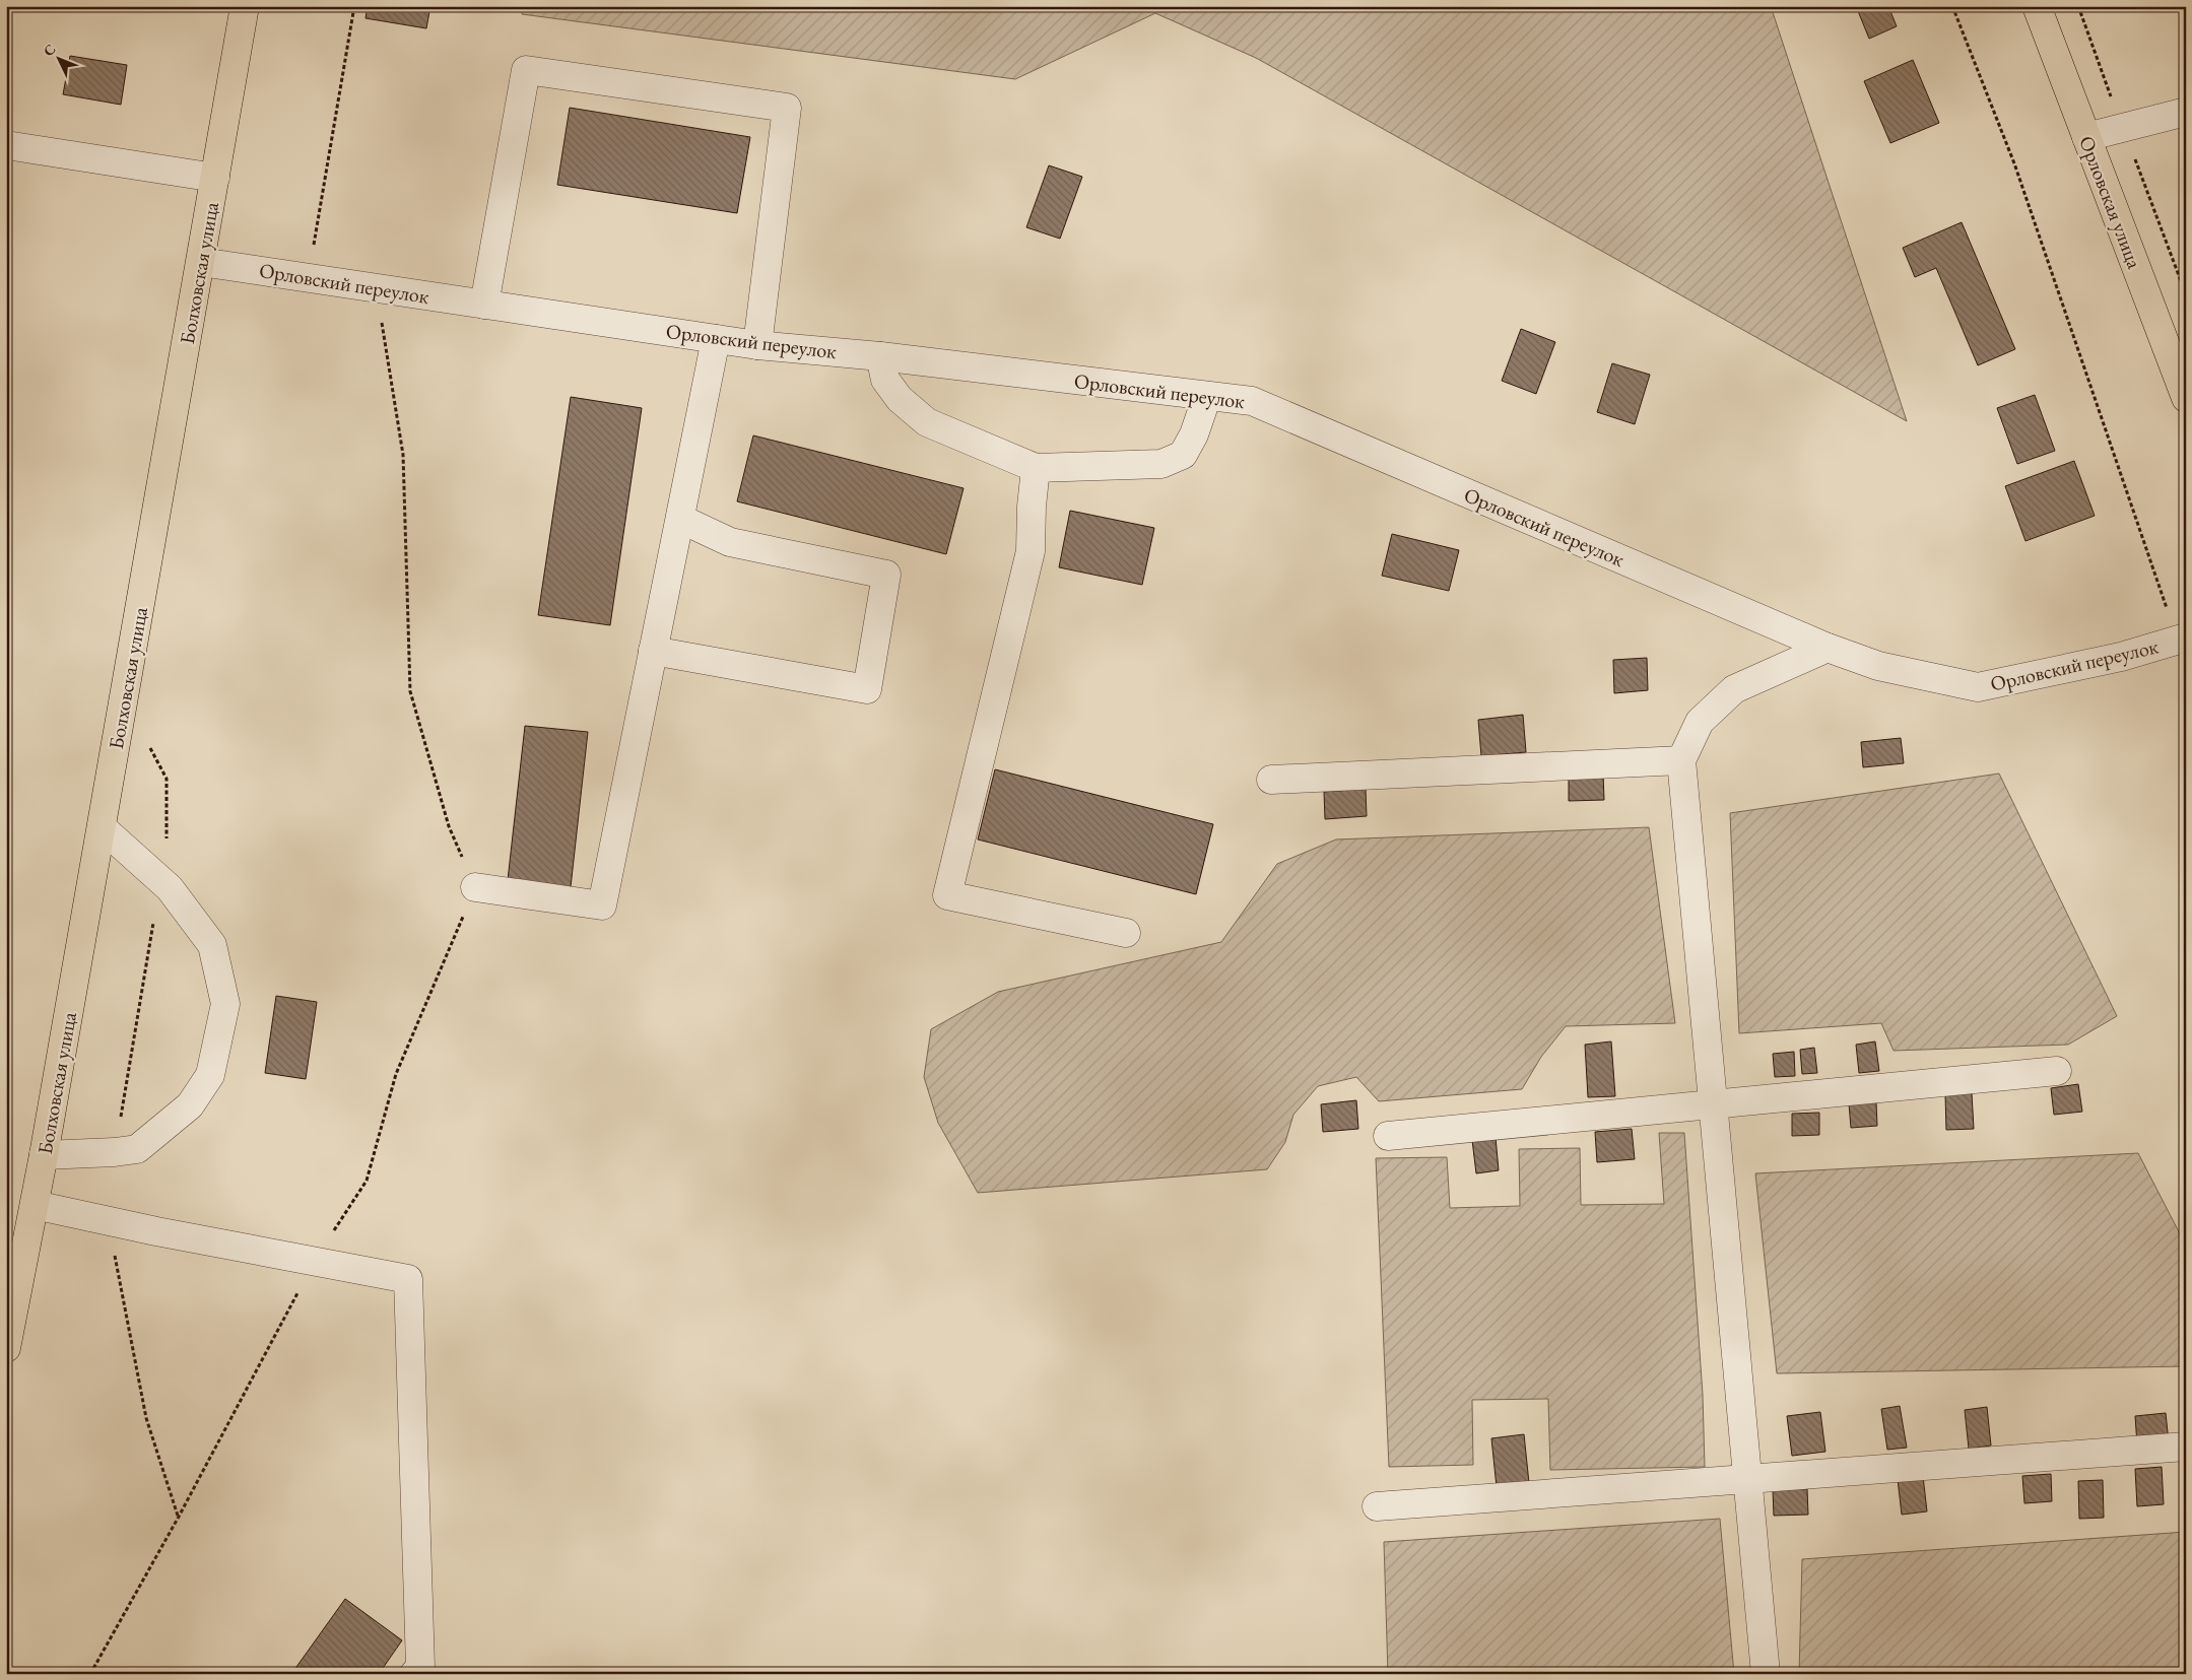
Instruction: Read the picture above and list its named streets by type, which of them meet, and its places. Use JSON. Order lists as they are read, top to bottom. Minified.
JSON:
{"streets":{"main road":["Орловская улица","Болховская улица"],"street":["Орловский переулок"]},"crossings":[["Болховская улица","Орловский переулок"]],"north":"top left"}
